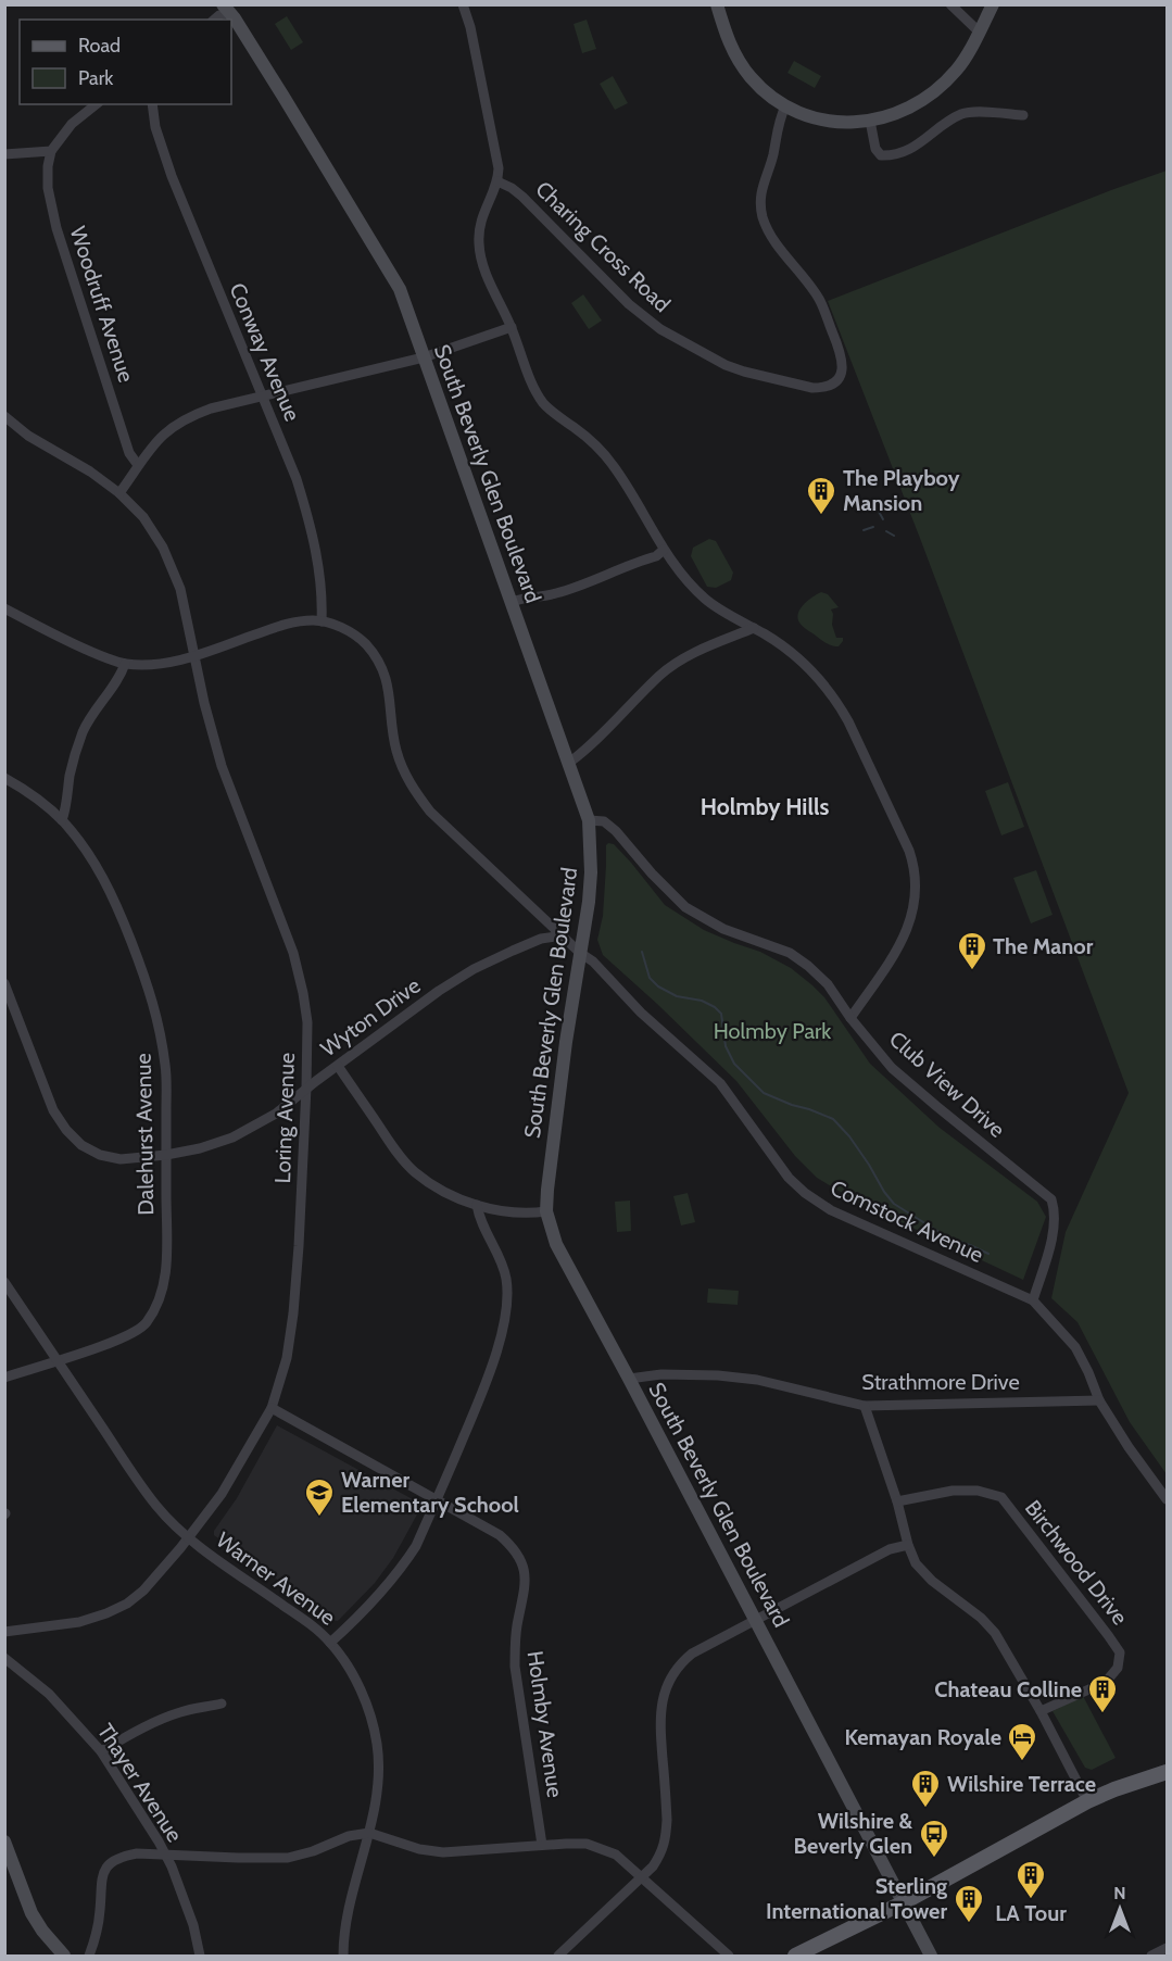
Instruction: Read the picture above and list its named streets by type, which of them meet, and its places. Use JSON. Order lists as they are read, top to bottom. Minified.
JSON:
{"streets":{"main road":["South Beverly Glen Boulevard"],"street":["Charing Cross Road","Woodruff Avenue","Conway Avenue","Wyton Drive","Club View Drive","Loring Avenue","Dalehurst Avenue","Comstock Avenue","Strathmore Drive","Birchwood Drive","Warner Avenue","Holmby Avenue","Thayer Avenue"]},"crossings":[["Conway Avenue","Comstock Avenue"],["South Beverly Glen Boulevard","Club View Drive"],["South Beverly Glen Boulevard","Comstock Avenue"],["South Beverly Glen Boulevard","Strathmore Drive"],["Wyton Drive","Loring Avenue"],["Wyton Drive","Dalehurst Avenue"],["Wyton Drive","Comstock Avenue"],["Club View Drive","Comstock Avenue"],["Loring Avenue","Comstock Avenue"],["Loring Avenue","Warner Avenue"],["Loring Avenue","Holmby Avenue"],["Dalehurst Avenue","Warner Avenue"],["Comstock Avenue","Strathmore Drive"]],"districts":["Holmby Hills"],"parks":["Holmby Park"],"places":{"building":["The Playboy Mansion","The Manor","Chateau Colline","Wilshire Terrace","LA Tour","Sterling International Tower"],"school or university":["Warner Elementary School"],"hotel":["Kemayan Royale"],"bus stop":["Wilshire & Beverly Glen"]},"legend":["Road","Park"],"north":"top"}
